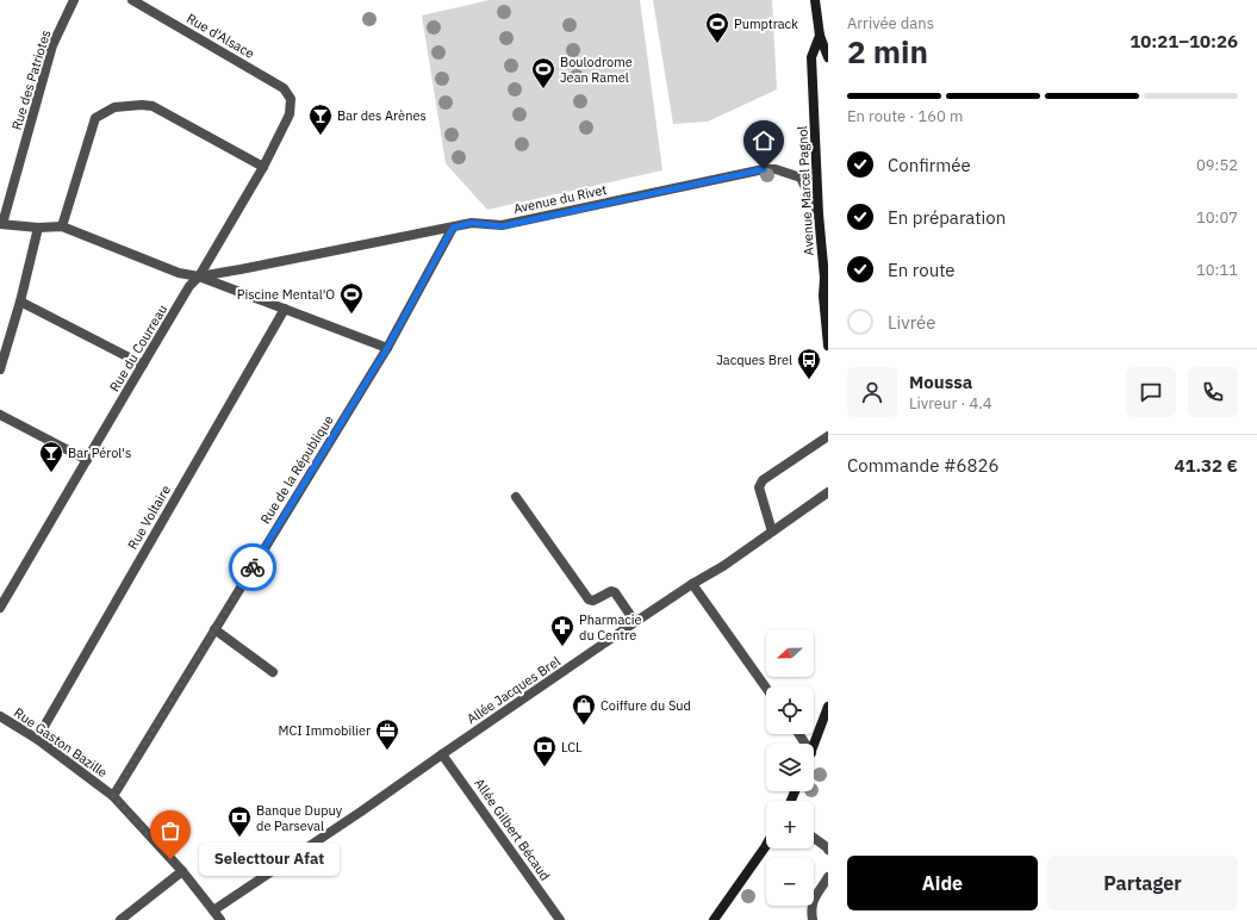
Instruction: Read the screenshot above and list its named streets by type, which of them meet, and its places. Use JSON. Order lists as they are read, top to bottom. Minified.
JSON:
{"streets":{"main road":["Avenue Marcel Pagnol"],"street":["Rue d'Alsace","Rue des Patriotes","Avenue du Rivet","Rue du Courreau","Rue de la République","Rue Voltaire","Allée Jacques Brel","Rue Gaston Bazille","Allée Gilbert Bécaud"]},"crossings":[["Rue d'Alsace","Rue du Courreau"],["Avenue Marcel Pagnol","Avenue du Rivet"],["Avenue du Rivet","Rue du Courreau"],["Avenue du Rivet","Rue de la République"],["Rue de la République","Rue Gaston Bazille"],["Rue Voltaire","Rue Gaston Bazille"],["Allée Jacques Brel","Rue Gaston Bazille"],["Allée Jacques Brel","Allée Gilbert Bécaud"]],"places":{"sports":["Pumptrack","Boulodrome Jean Ramel","Piscine Mental'O"],"bar":["Bar des Arènes","Bar Pérol's"],"bus stop":["Jacques Brel"],"pharmacy":["Pharmacie du Centre"],"shop":["Coiffure du Sud"],"office":["MCI Immobilier"],"bank":["LCL","Banque Dupuy de Parseval"],"other":["Selecttour Afat"]},"north":"left","page":{"heading":["2 min","Arrivée dans","10:21–10:26"],"panel":["Moussa","Livreur · 4.4","Commande #6826","41.32 €"],"bar":"En route · 160 m","list":[["Confirmée","09:52"],["En préparation","10:07"],["En route","10:11"],"Livrée"],"map_buttons":["+","−"],"bubble":"Selecttour Afat","buttons":["Aide","Partager"]}}
